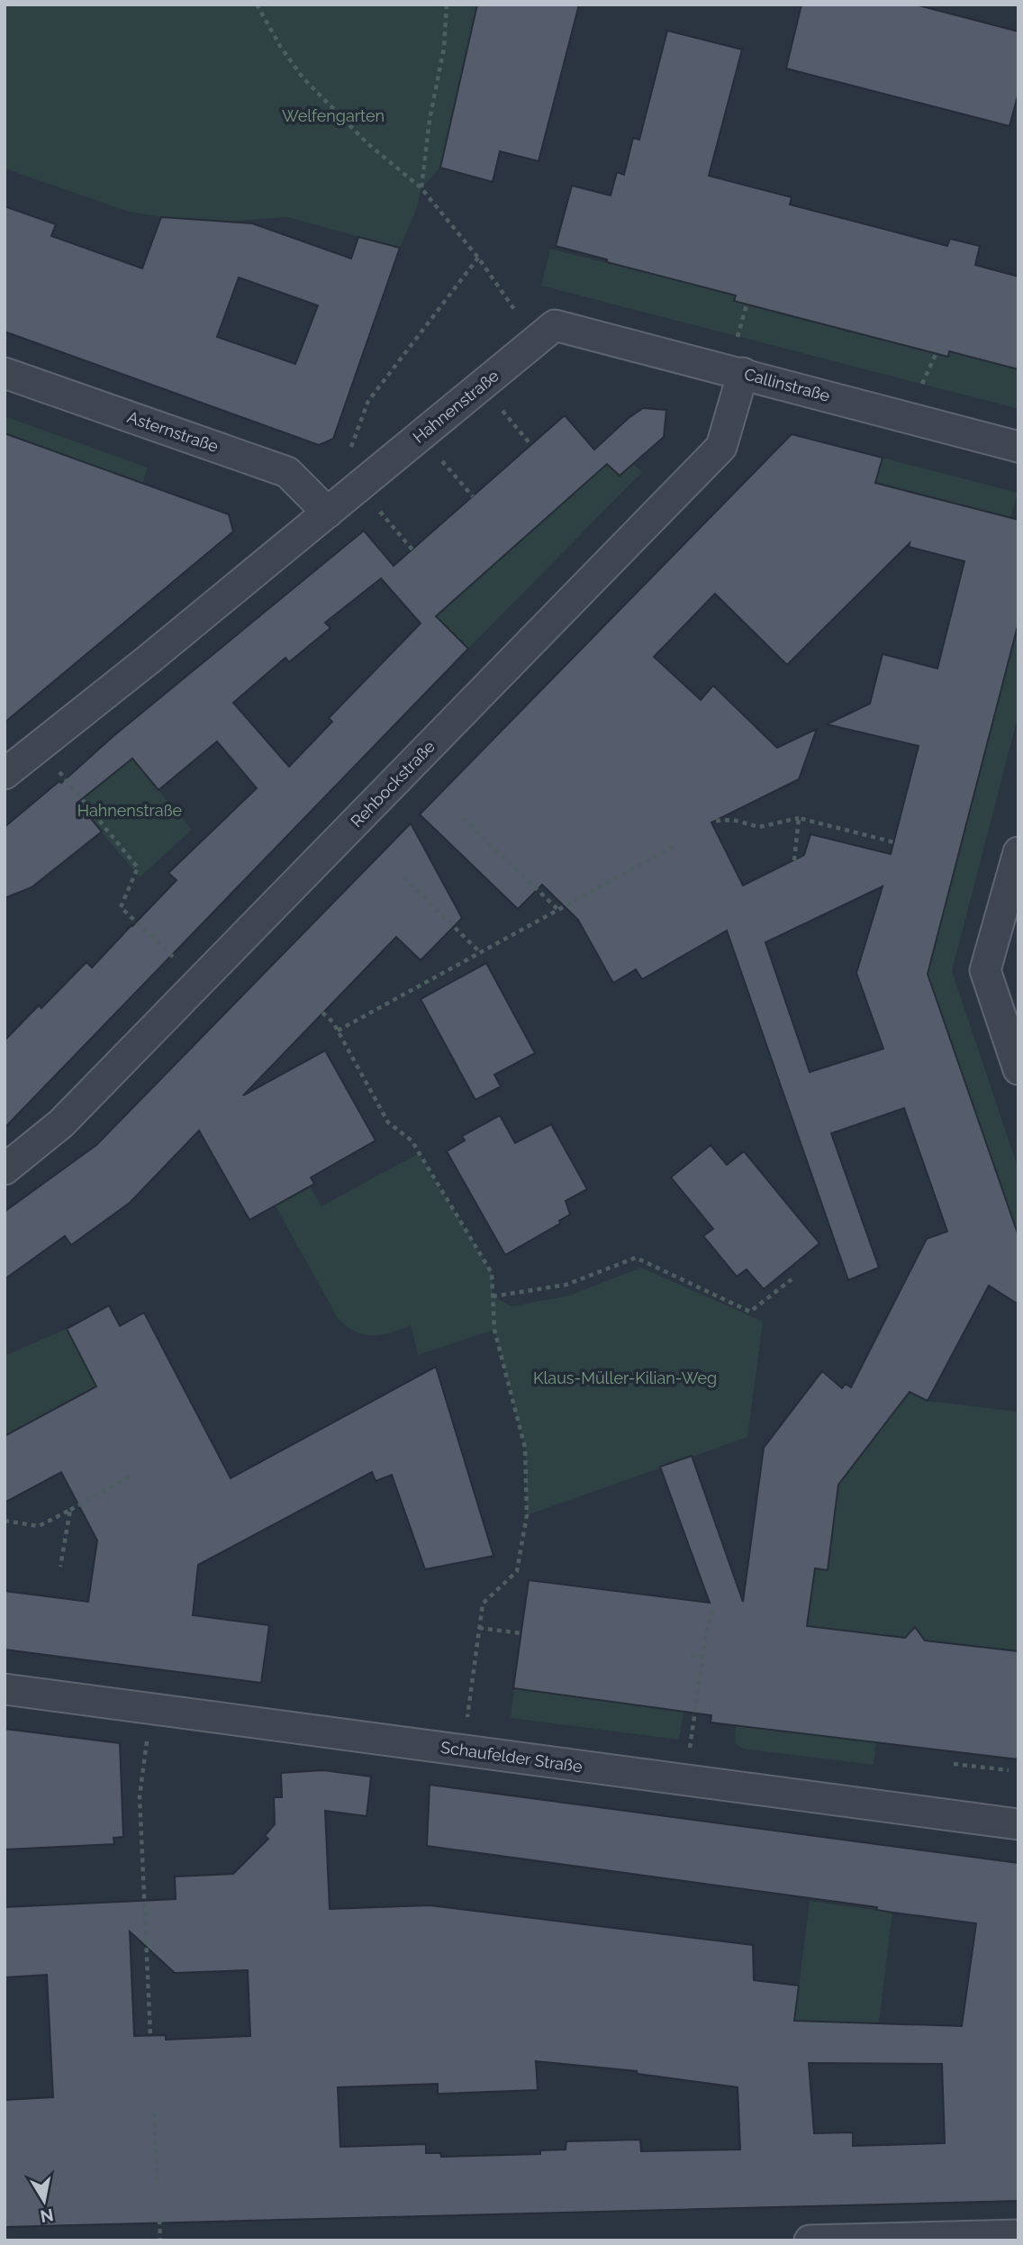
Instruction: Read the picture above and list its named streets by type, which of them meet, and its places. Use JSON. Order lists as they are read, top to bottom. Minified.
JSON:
{"streets":{"street":["Callinstraße","Hahnenstraße","Asternstraße","Rehbockstraße","Schaufelder Straße"]},"crossings":[["Callinstraße","Hahnenstraße"],["Callinstraße","Rehbockstraße"],["Hahnenstraße","Asternstraße"]],"parks":["Welfengarten","Hahnenstraße","Klaus-Müller-Kilian-Weg"],"north":"bottom"}
